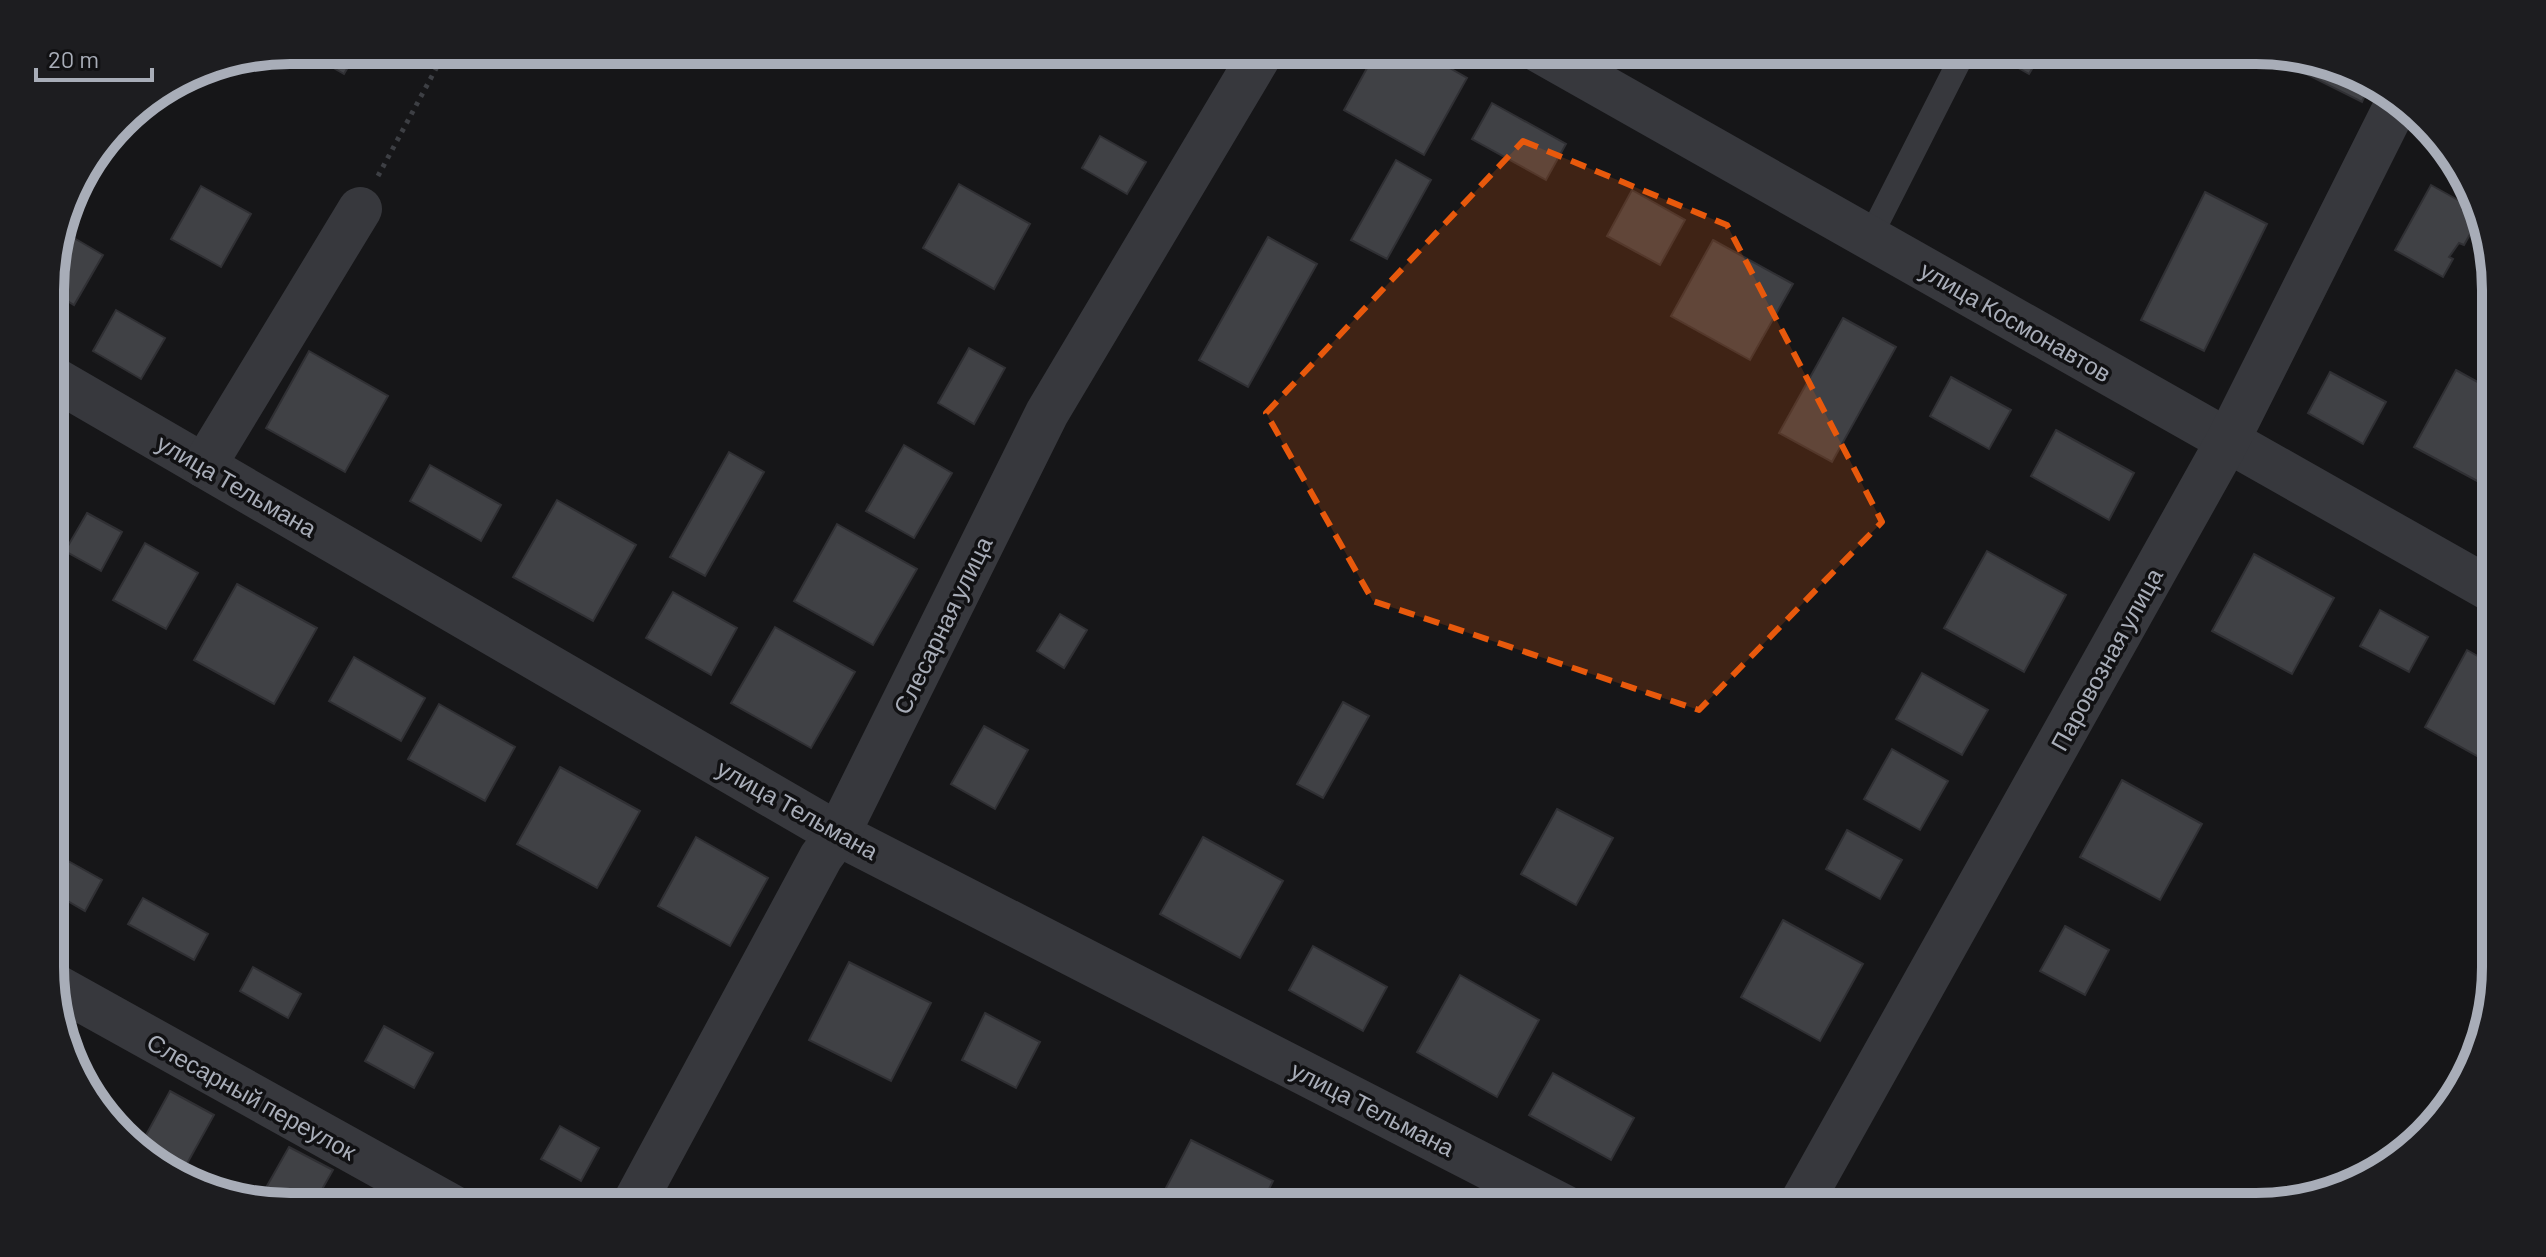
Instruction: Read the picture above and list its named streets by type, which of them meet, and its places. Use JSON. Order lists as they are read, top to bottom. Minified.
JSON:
{"streets":{"street":["улица Космонавтов","улица Тельмана","Слесарная улица","Паровозная улица","Слесарный переулок"]},"crossings":[["улица Космонавтов","Паровозная улица"],["улица Тельмана","Слесарная улица"]],"scale_bar":"20 m"}
